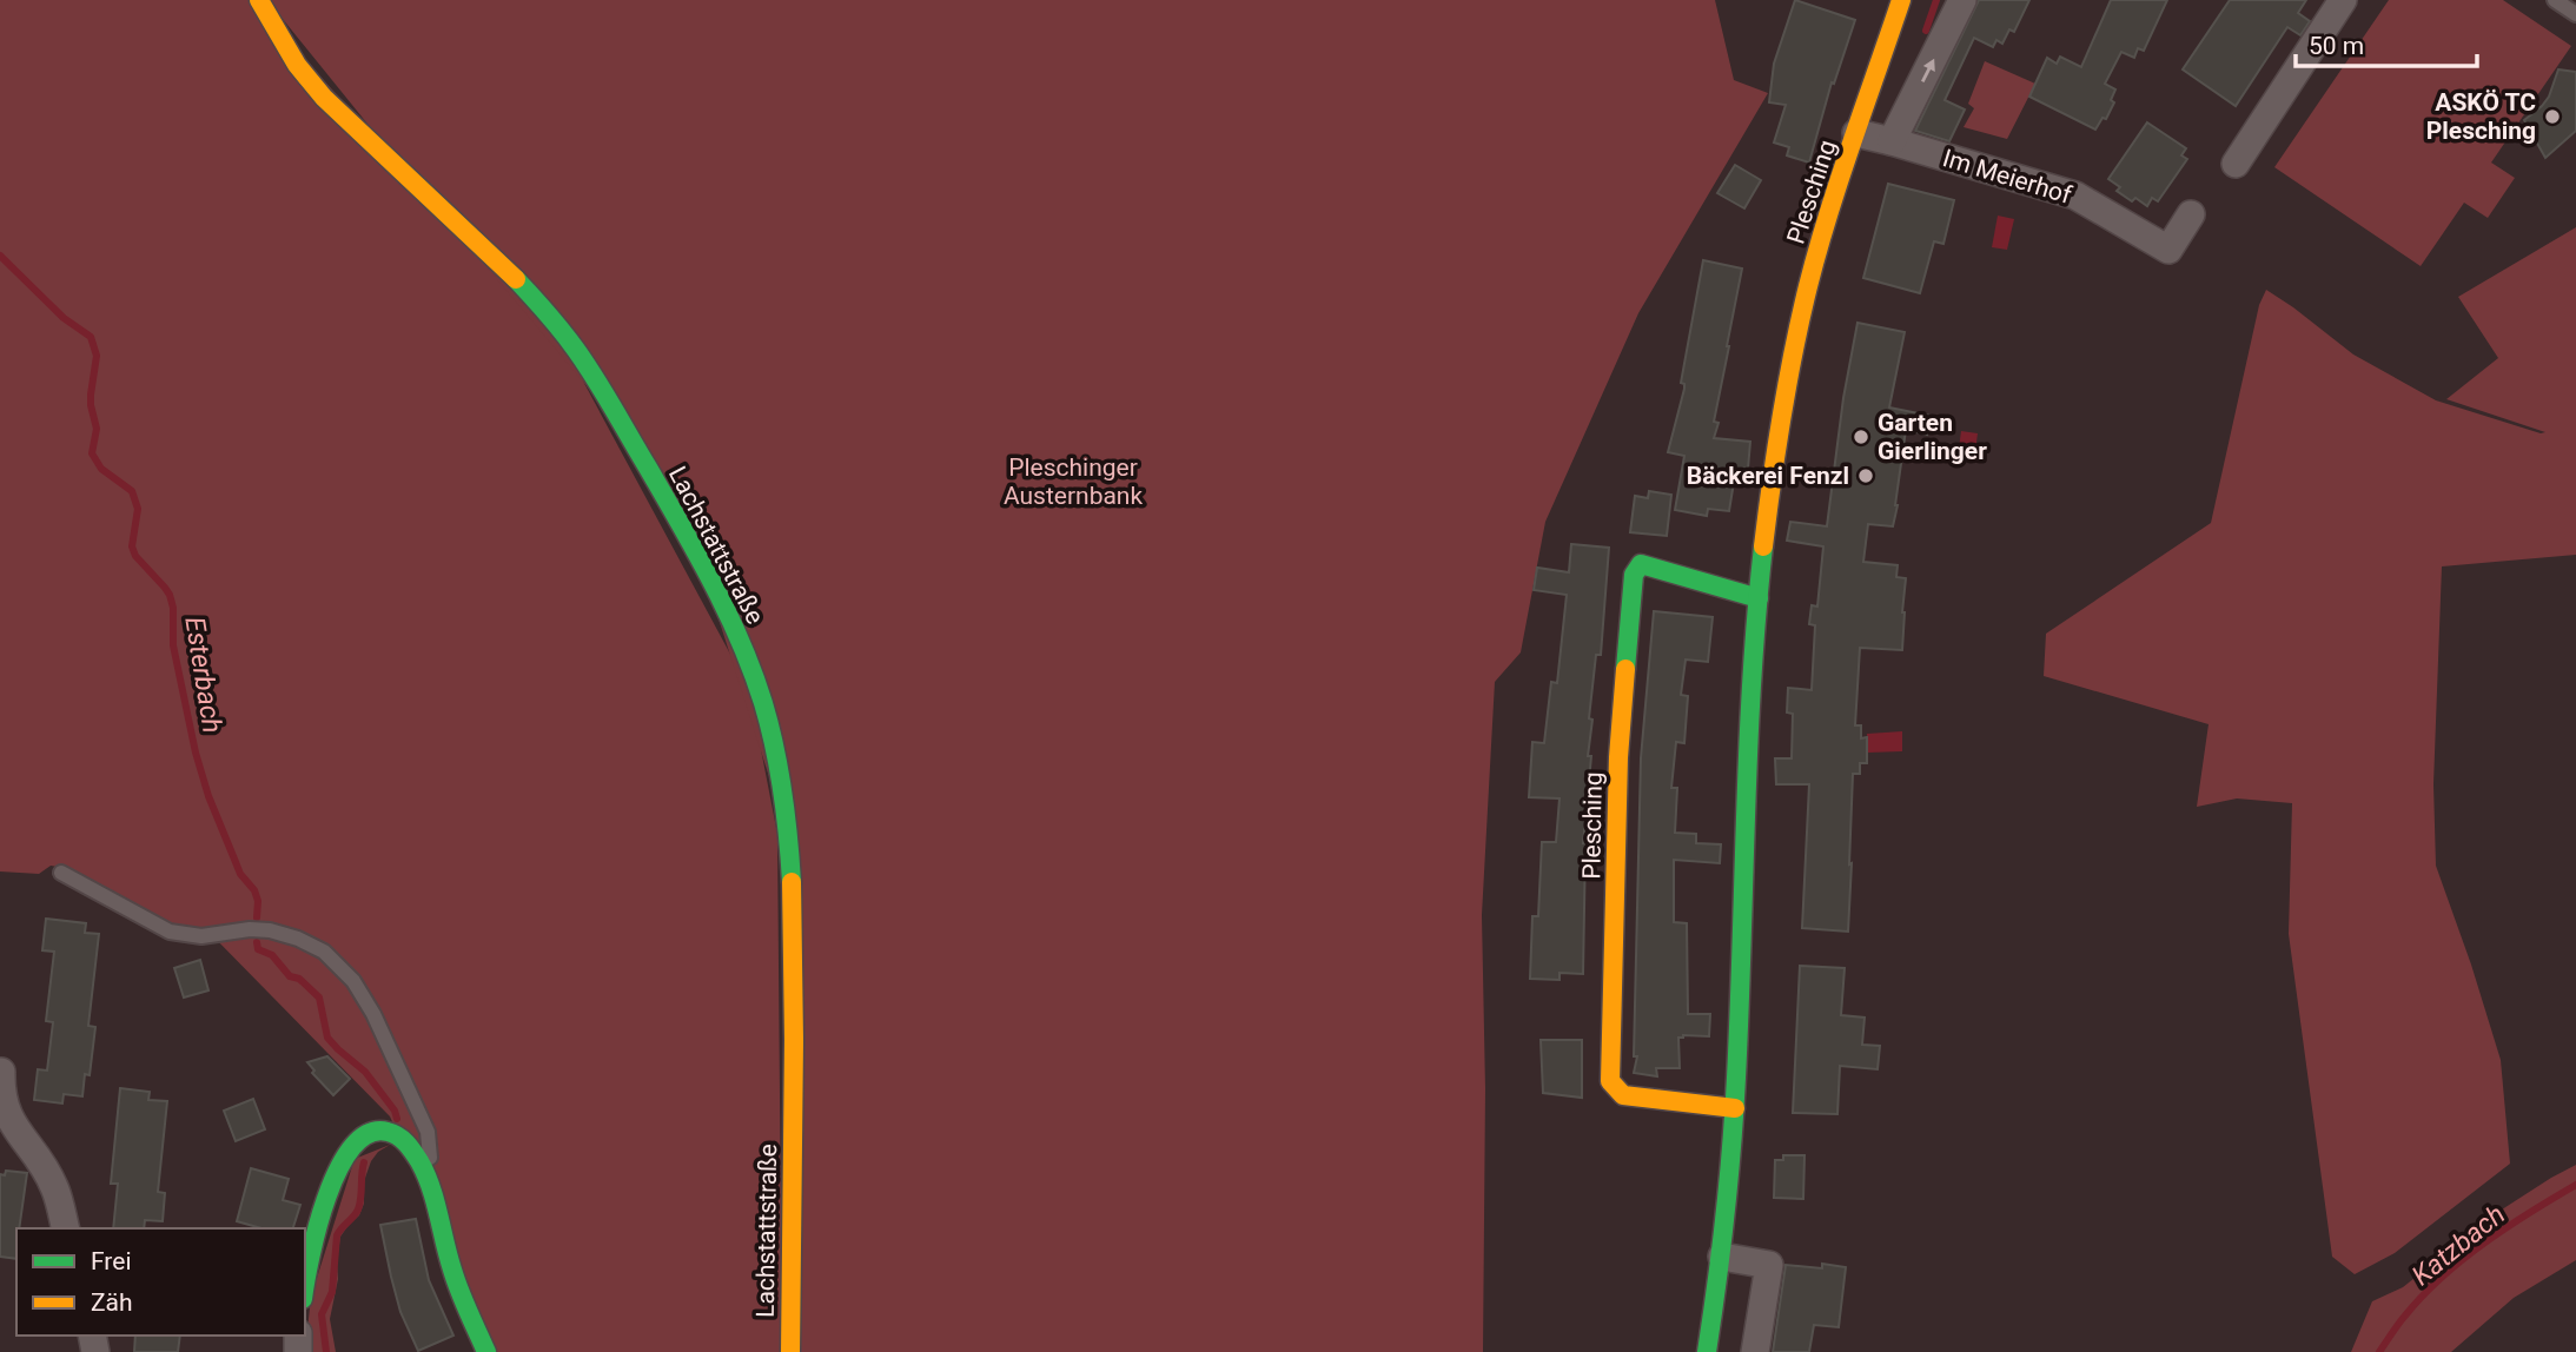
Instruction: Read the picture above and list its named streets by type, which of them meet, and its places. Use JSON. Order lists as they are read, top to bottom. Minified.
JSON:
{"streets":{"street":["Im Meierhof","Plesching","Lachstattstraße"]},"crossings":[["Im Meierhof","Plesching"]],"water":["Esterbach","Katzbach"],"parks":["Pleschinger Austernbank"],"places":["ASKÖ TC Plesching","Garten Gierlinger","Bäckerei Fenzl"],"legend":["Frei","Zäh"],"scale_bar":"50 m"}
